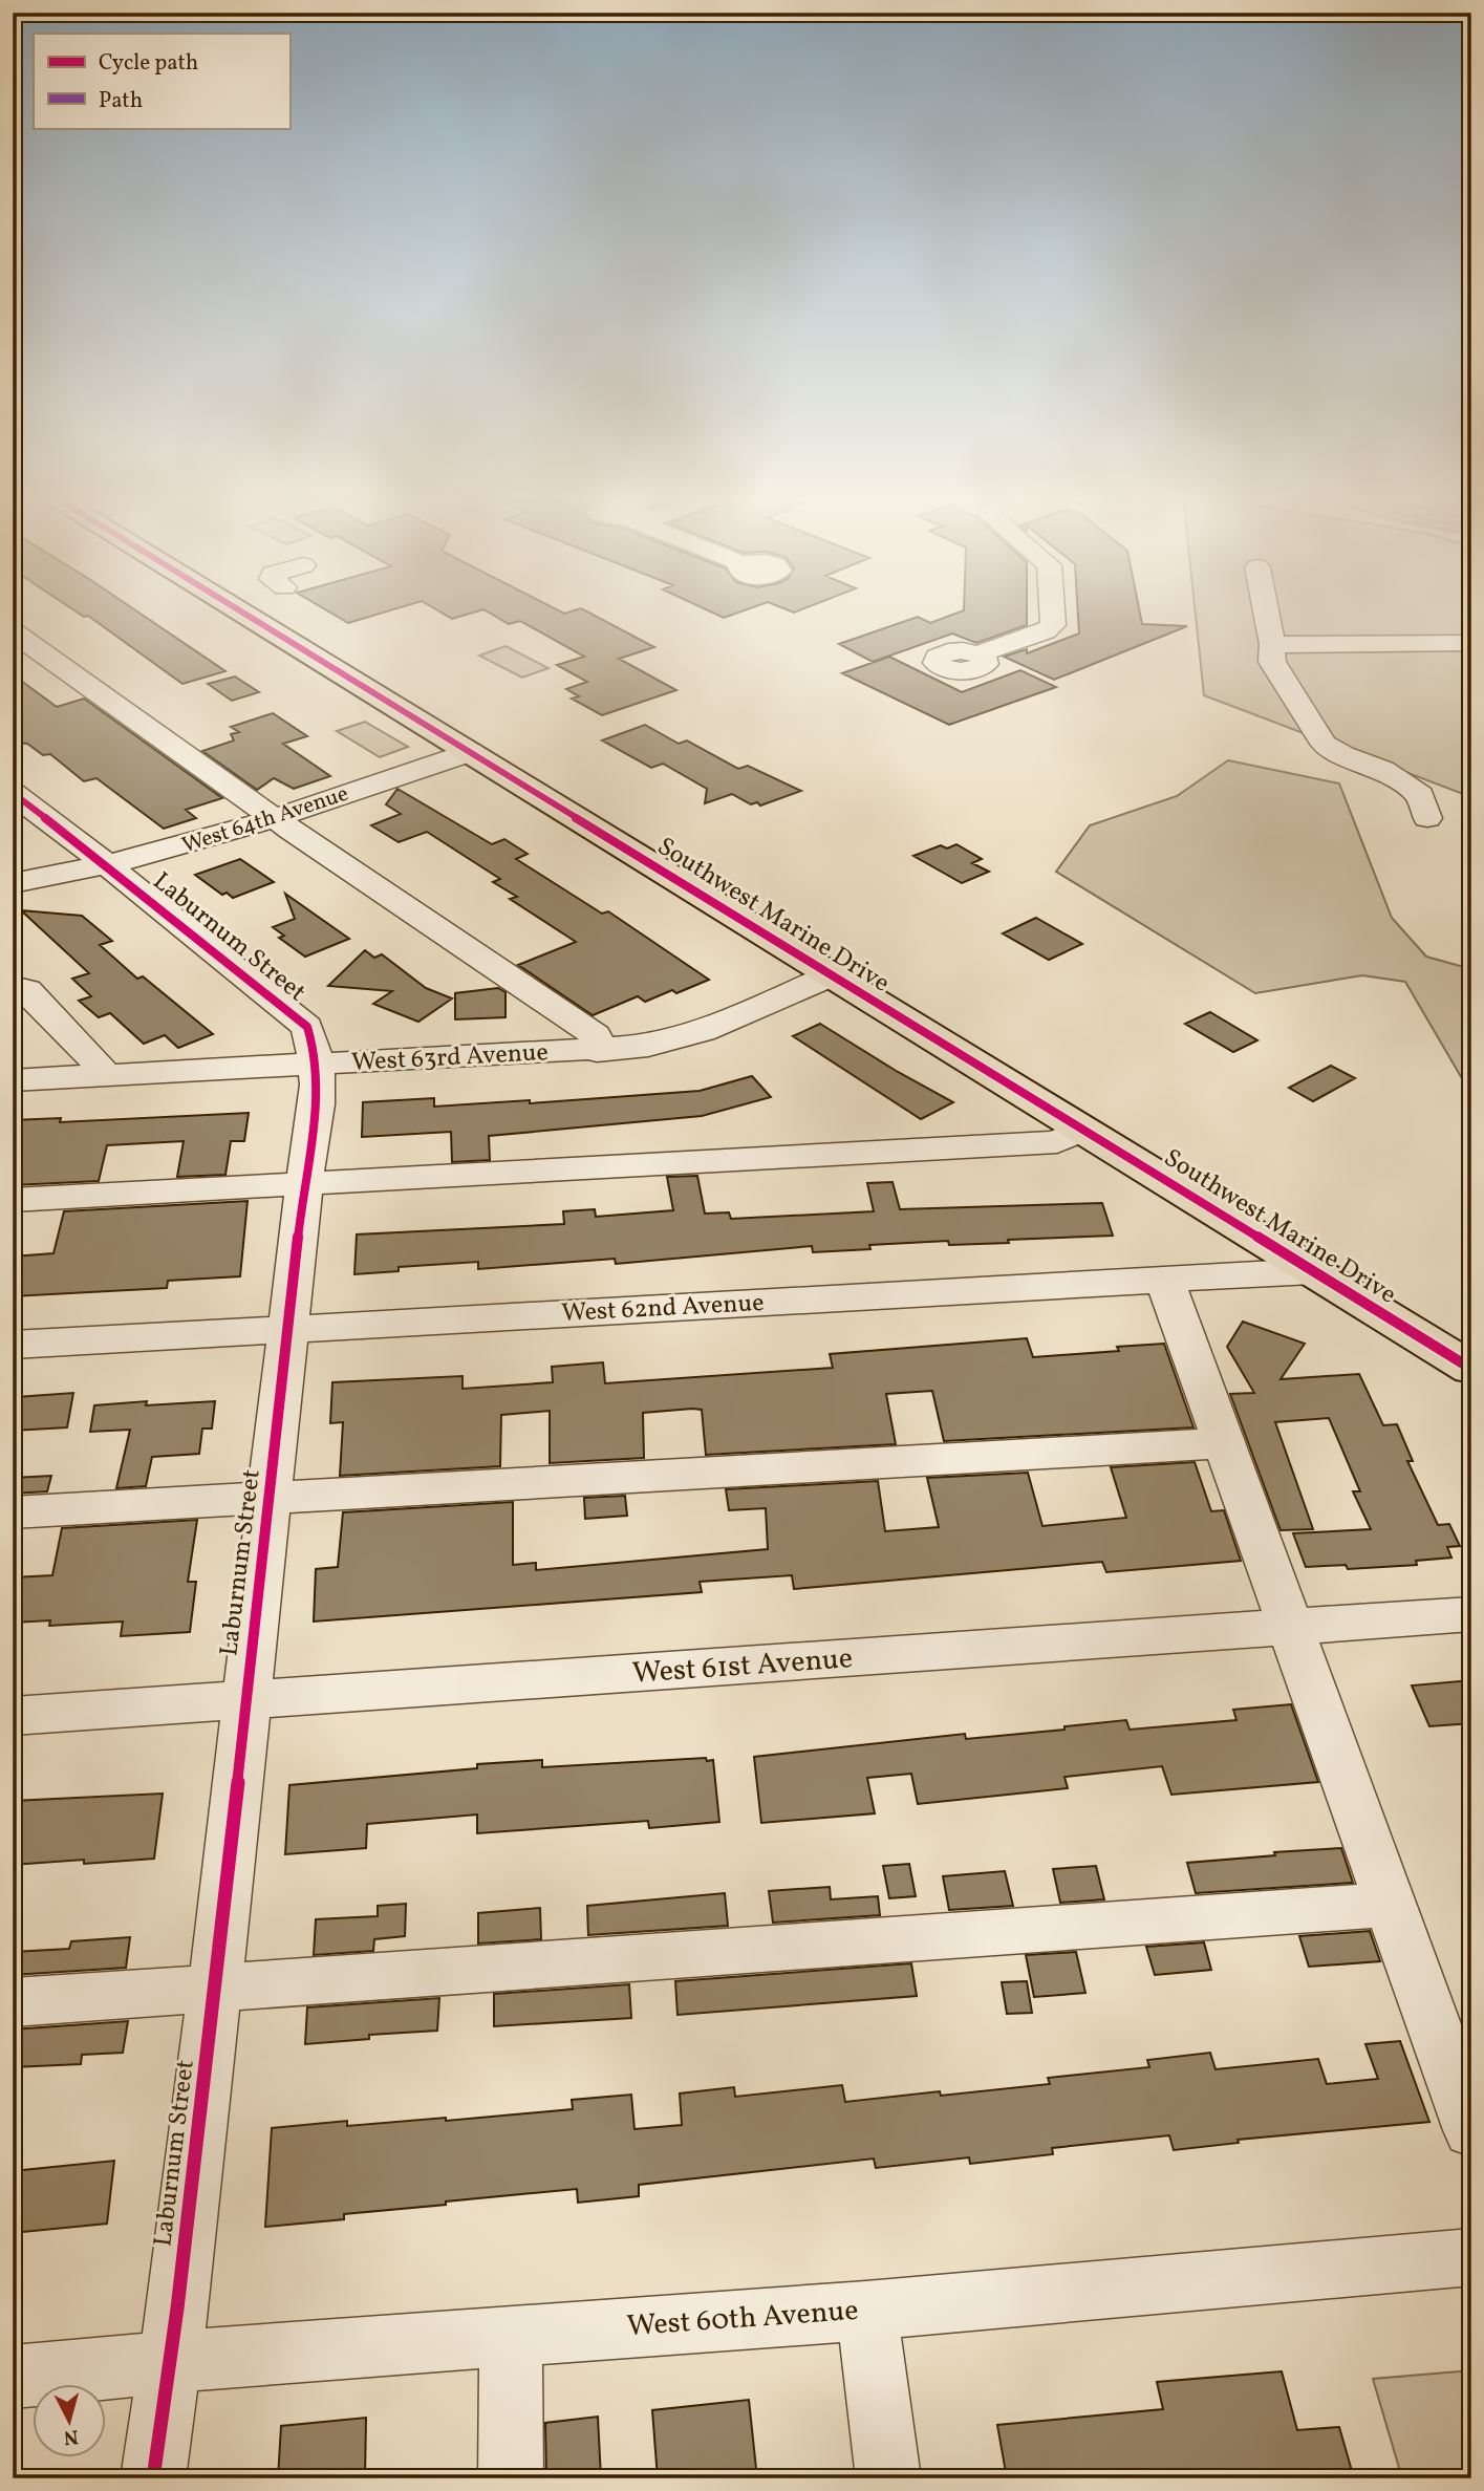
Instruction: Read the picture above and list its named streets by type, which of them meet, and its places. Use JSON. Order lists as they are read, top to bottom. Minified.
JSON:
{"streets":{"main road":["Southwest Marine Drive"],"street":["West 64th Avenue","Laburnum Street","West 63rd Avenue","West 62nd Avenue","West 61st Avenue","West 60th Avenue"]},"crossings":[["West 64th Avenue","Southwest Marine Drive"],["West 64th Avenue","Laburnum Street"],["Southwest Marine Drive","West 63rd Avenue"],["Southwest Marine Drive","West 62nd Avenue"],["Laburnum Street","West 63rd Avenue"],["Laburnum Street","West 62nd Avenue"],["Laburnum Street","West 61st Avenue"],["Laburnum Street","West 60th Avenue"]],"legend":["Cycle path","Path"],"north":"bottom"}
